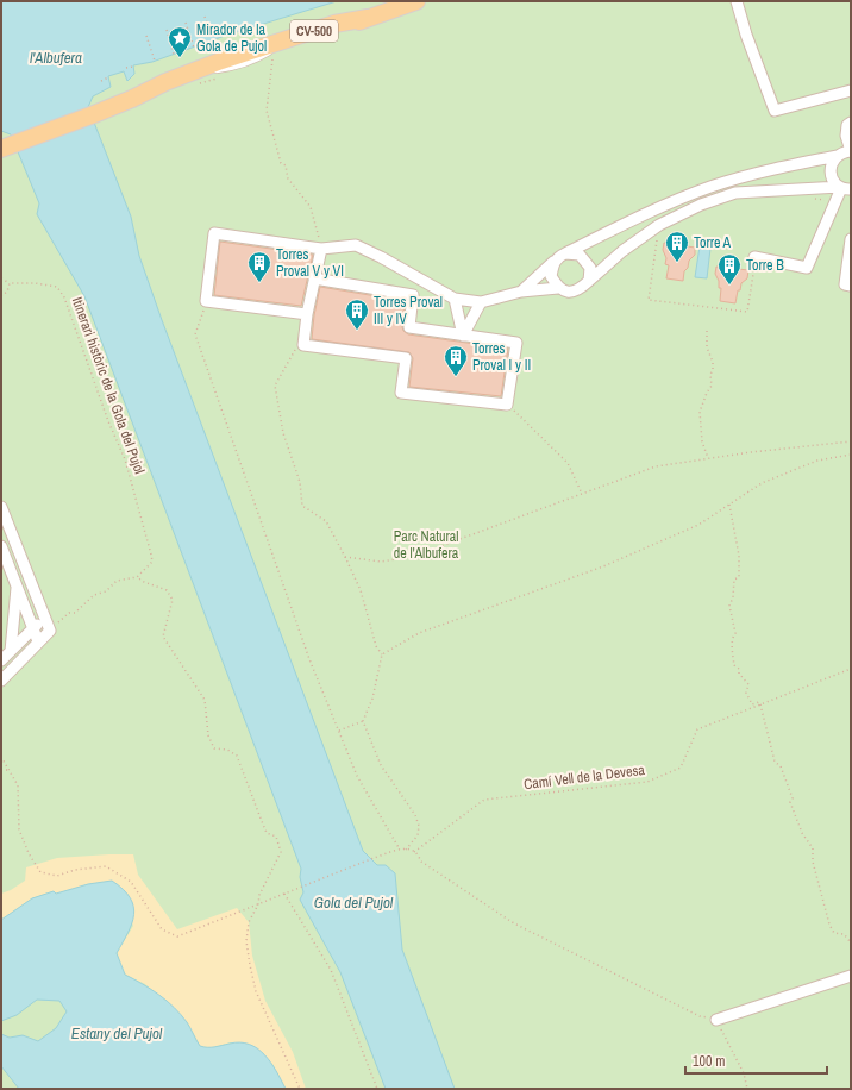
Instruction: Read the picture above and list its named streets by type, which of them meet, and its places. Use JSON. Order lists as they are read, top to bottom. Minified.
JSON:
{"streets":{"main road":["CV-500"],"path":["Itinerari històric de la Gola del Pujol","Camí Vell de la Devesa"]},"water":["l'Albufera","Gola del Pujol","Estany del Pujol"],"parks":["Parc Natural de l'Albufera"],"places":{"place":["Mirador de la Gola de Pujol"],"building":["Torre A","Torres Proval V y VI","Torre B","Torres Proval III y IV","Torres Proval I y II"]},"scale_bar":"100 m"}
